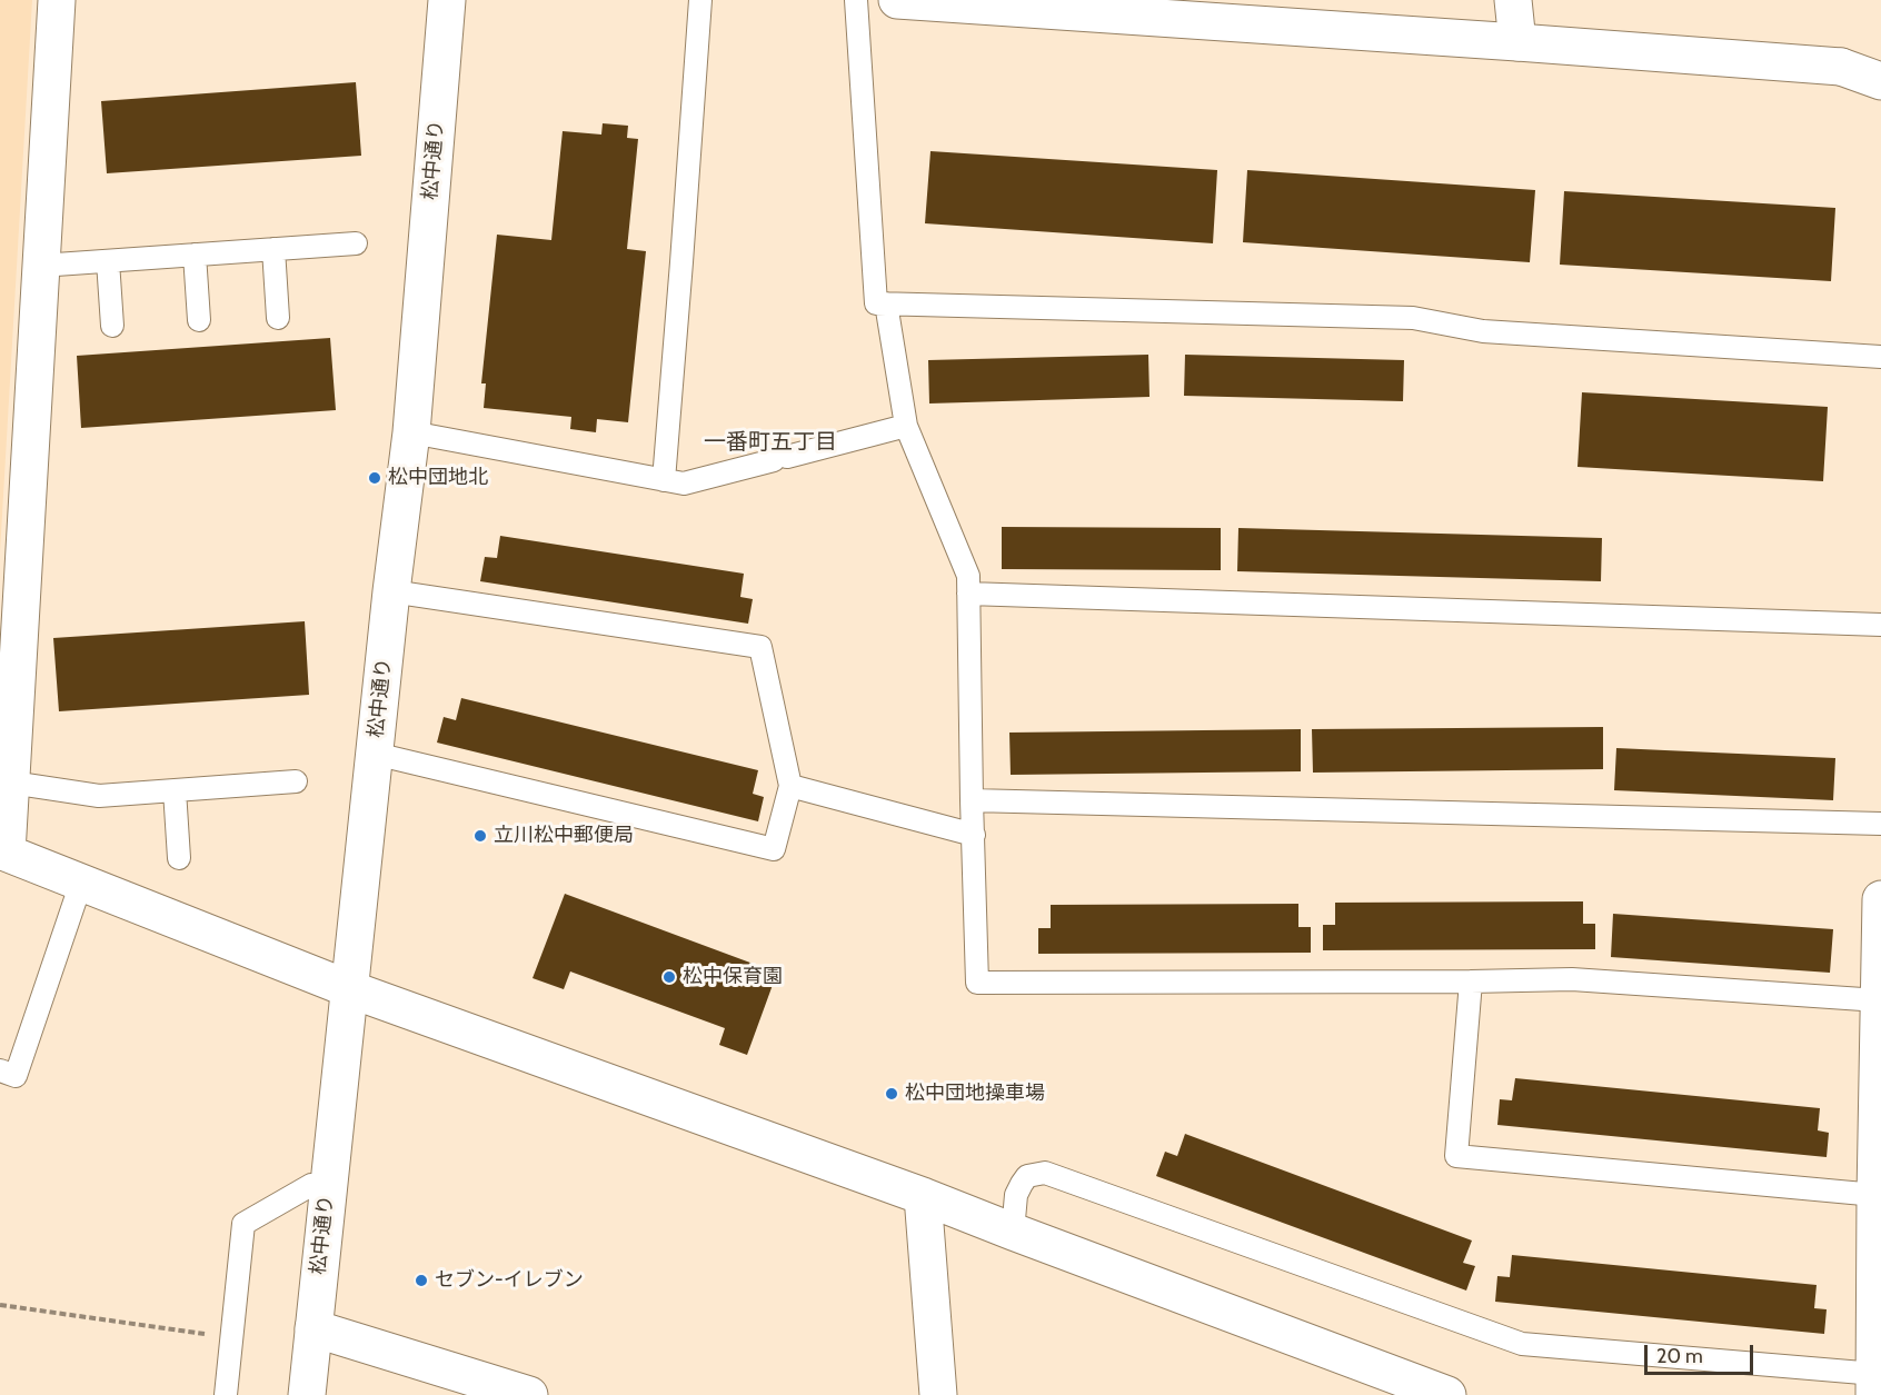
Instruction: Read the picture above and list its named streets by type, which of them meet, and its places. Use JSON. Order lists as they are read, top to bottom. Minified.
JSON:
{"streets":{"street":["松中通り"]},"districts":["一番町五丁目"],"places":["松中団地北","立川松中郵便局","松中保育園","松中団地操車場","セブン-イレブン"],"scale_bar":"20 m"}
